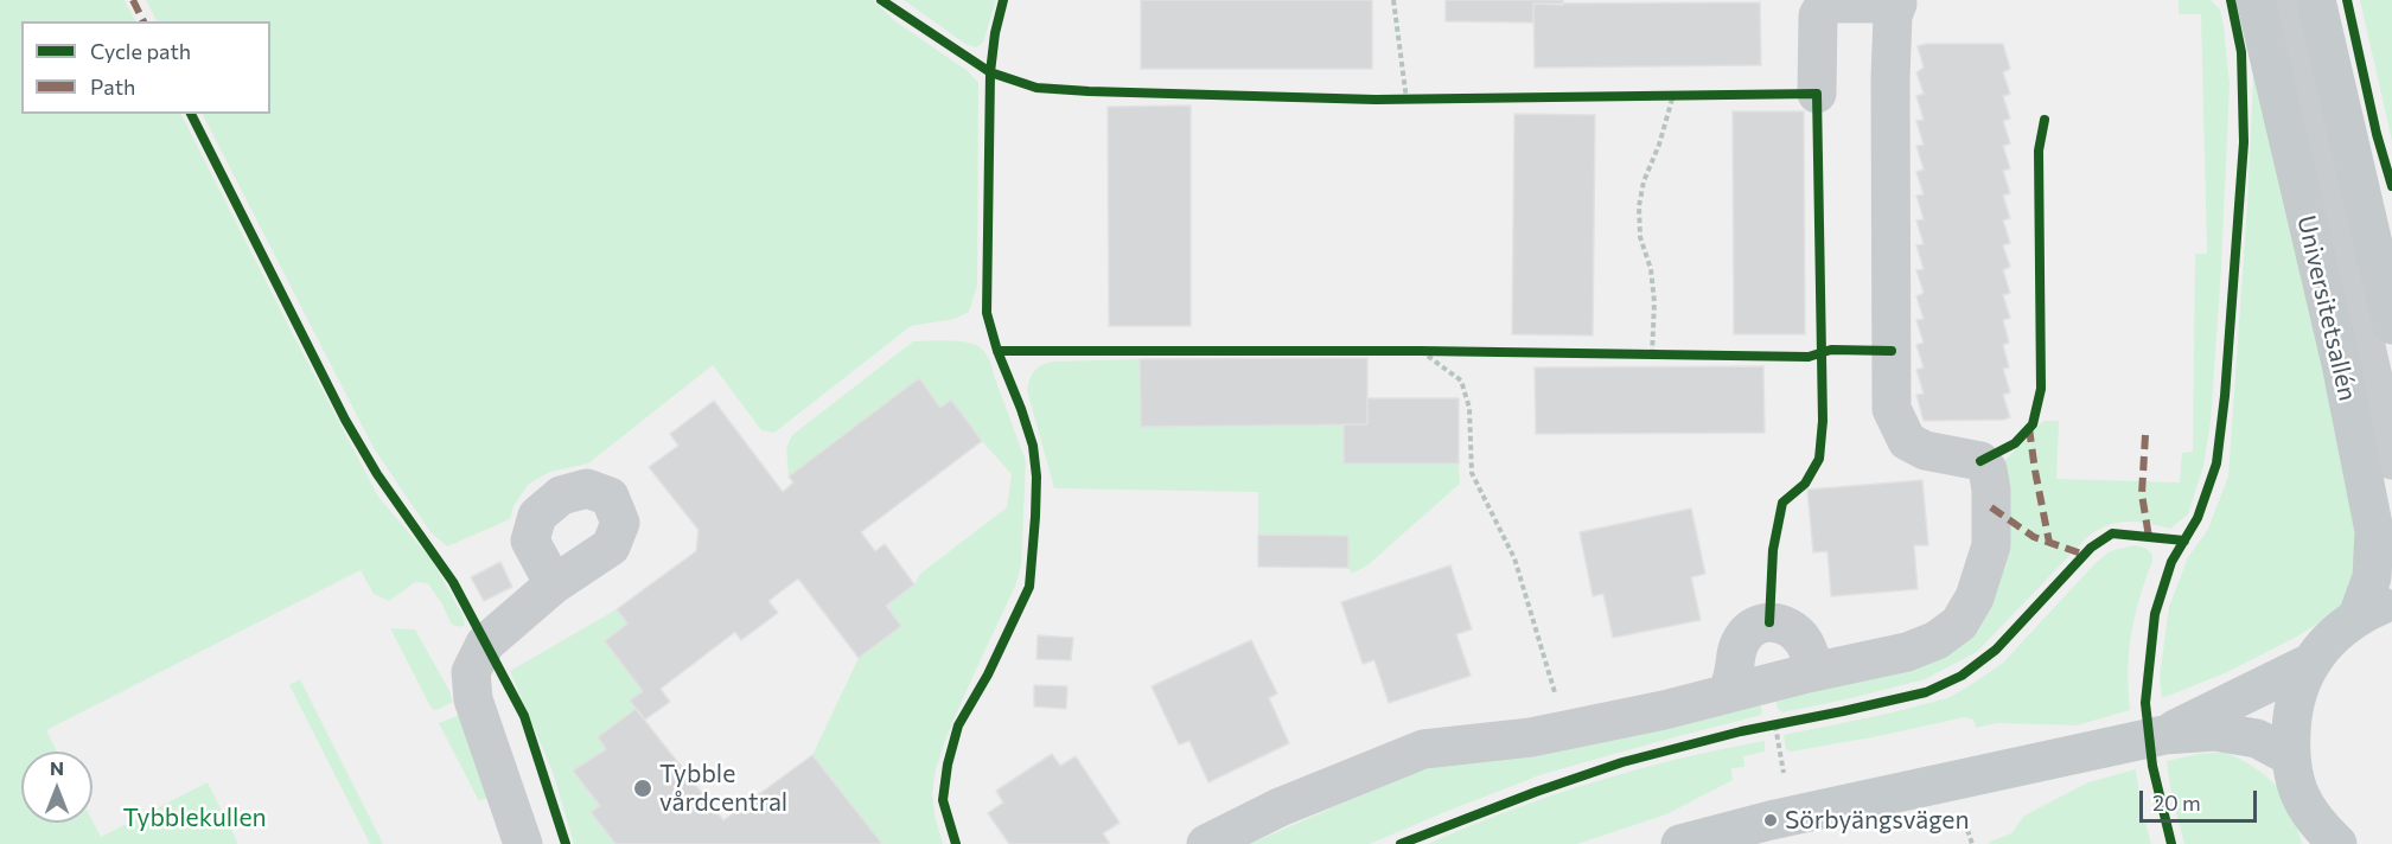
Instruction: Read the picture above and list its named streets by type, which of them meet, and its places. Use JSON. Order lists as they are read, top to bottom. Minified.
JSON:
{"streets":{"main road":["Universitetsallén"]},"parks":["Tybblekullen"],"places":["Tybble vårdcentral","Sörbyängsvägen"],"legend":["Cycle path","Path"],"scale_bar":"20 m","north":"top"}
